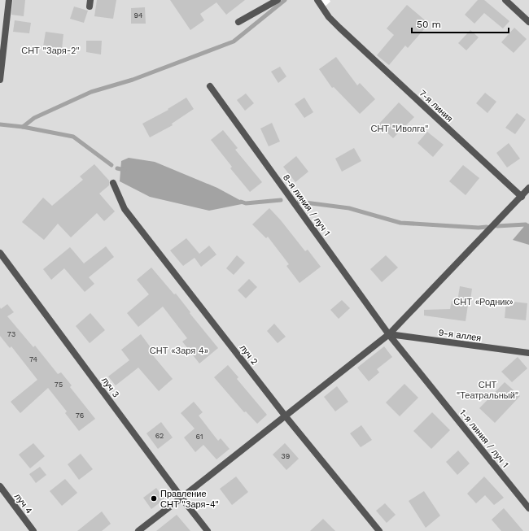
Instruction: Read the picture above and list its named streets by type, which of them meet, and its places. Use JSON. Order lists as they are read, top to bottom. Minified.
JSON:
{"streets":{"street":["7-я линия","8-я линия / луч 1","9-я аллея","луч 2","луч 3","1-я линия / луч 1","луч 4"]},"crossings":[["8-я линия / луч 1","9-я аллея"],["8-я линия / луч 1","1-я линия / луч 1"],["9-я аллея","1-я линия / луч 1"]],"parks":["СНТ \"Заря-2\"","СНТ \"Иволга\"","СНТ «Родник»","СНТ «Заря 4»","СНТ \"Театральный\""],"places":["Правление СНТ \"Заря-4\""],"house_numbers":["94","73","74","75","76","62","61","39"],"scale_bar":"50 m"}
